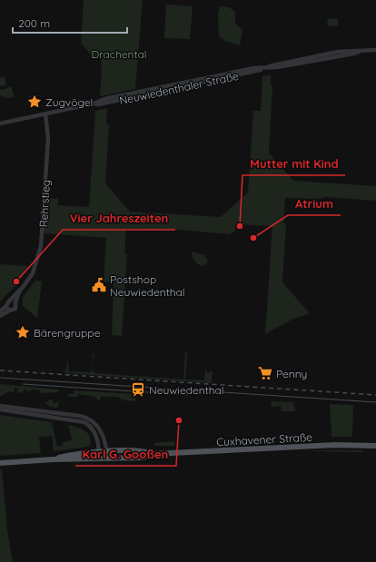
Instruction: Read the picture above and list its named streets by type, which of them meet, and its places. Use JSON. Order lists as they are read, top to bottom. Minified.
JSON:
{"streets":{"main road":["Cuxhavener Straße"],"street":["Neuwiedenthaler Straße","Rehrstieg"]},"crossings":[["Neuwiedenthaler Straße","Rehrstieg"]],"parks":["Drachental"],"places":{"place":["Zugvögel","Bärengruppe"],"other":["Mutter mit Kind","Atrium","Vier Jahreszeiten","Karl G. Gooßen"],"public building":["Postshop Neuwiedenthal"],"supermarket":["Penny"],"station":["Neuwiedenthal"]},"scale_bar":"200 m"}
